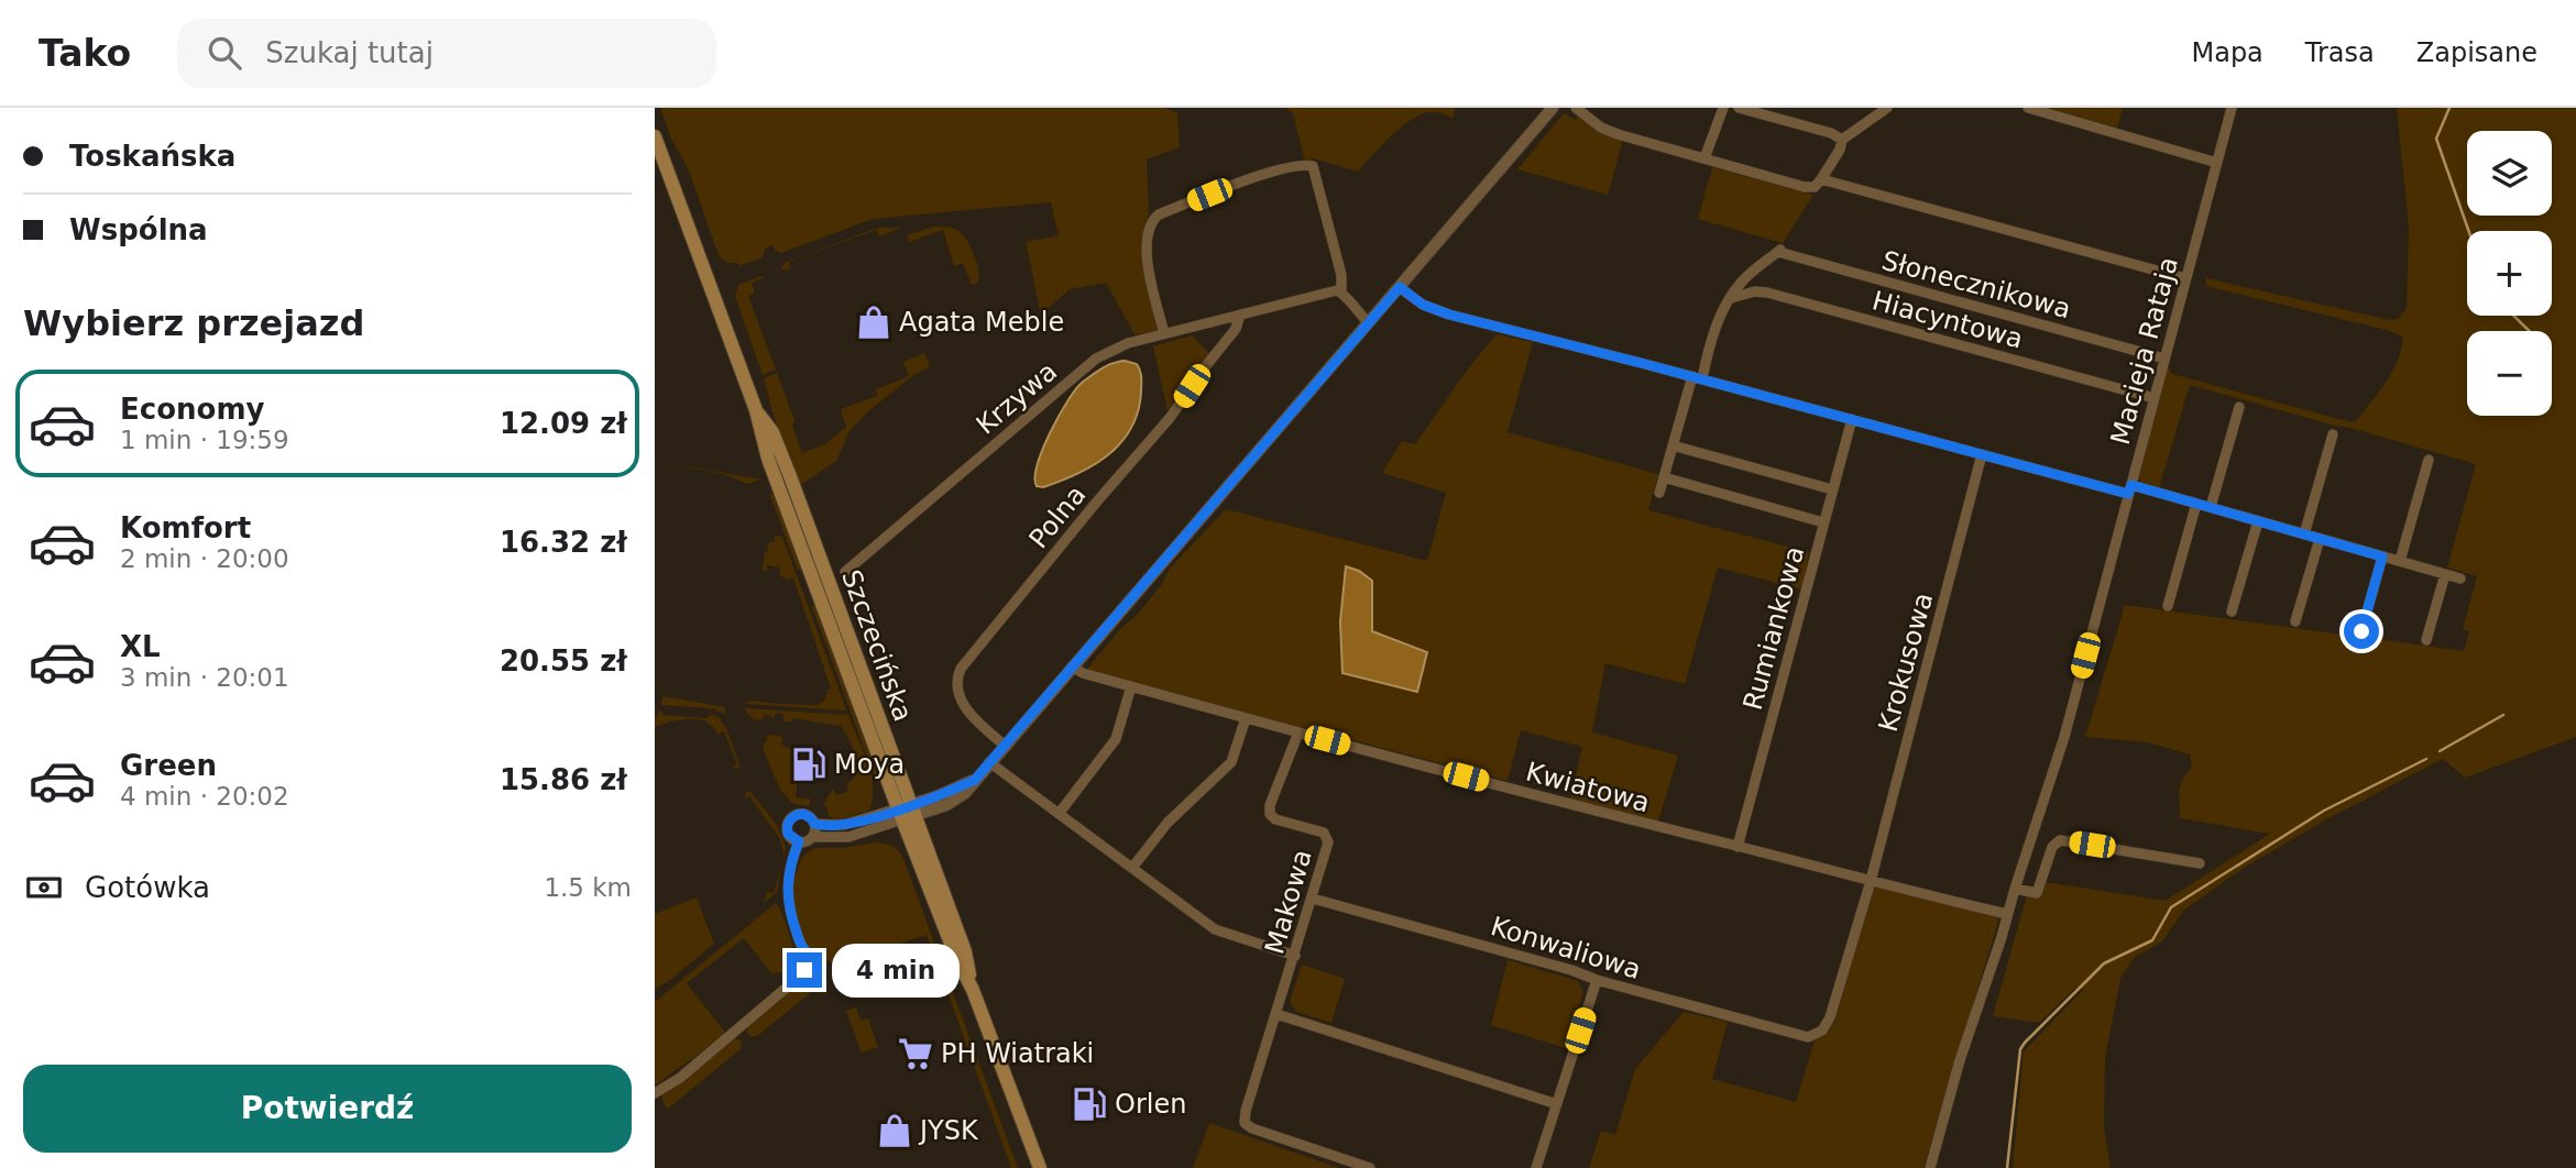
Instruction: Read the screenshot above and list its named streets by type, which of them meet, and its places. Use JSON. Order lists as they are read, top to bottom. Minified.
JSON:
{"streets":{"main road":["Szczecińska"],"street":["Słonecznikowa","Hiacyntowa","Macieja Rataja","Krzywa","Polna","Rumiankowa","Krokusowa","Kwiatowa","Makowa","Konwaliowa"]},"crossings":[["Słonecznikowa","Hiacyntowa"],["Słonecznikowa","Macieja Rataja"],["Hiacyntowa","Macieja Rataja"],["Macieja Rataja","Kwiatowa"],["Krzywa","Polna"],["Rumiankowa","Kwiatowa"],["Krokusowa","Kwiatowa"],["Krokusowa","Konwaliowa"],["Kwiatowa","Makowa"],["Makowa","Konwaliowa"]],"places":{"shop":["Agata Meble","JYSK"],"fuel station":["Moya","Orlen"],"supermarket":["PH Wiatraki"]},"page":{"header":"Tako","search":"Szukaj tutaj","nav":["Mapa","Trasa","Zapisane"],"banner":["Toskańska","Wspólna"],"map_buttons":["+","−"],"heading":"Wybierz przejazd","list":[{"name":"Economy","note":"1 min · 19:59","value":"12.09 zł"},{"name":"Komfort","note":"2 min · 20:00","value":"16.32 zł"},{"name":"XL","note":"3 min · 20:01","value":"20.55 zł"},{"name":"Green","note":"4 min · 20:02","value":"15.86 zł"}],"pay":["Gotówka","1.5 km"],"bubble":"4 min","buttons":"Potwierdź"}}
